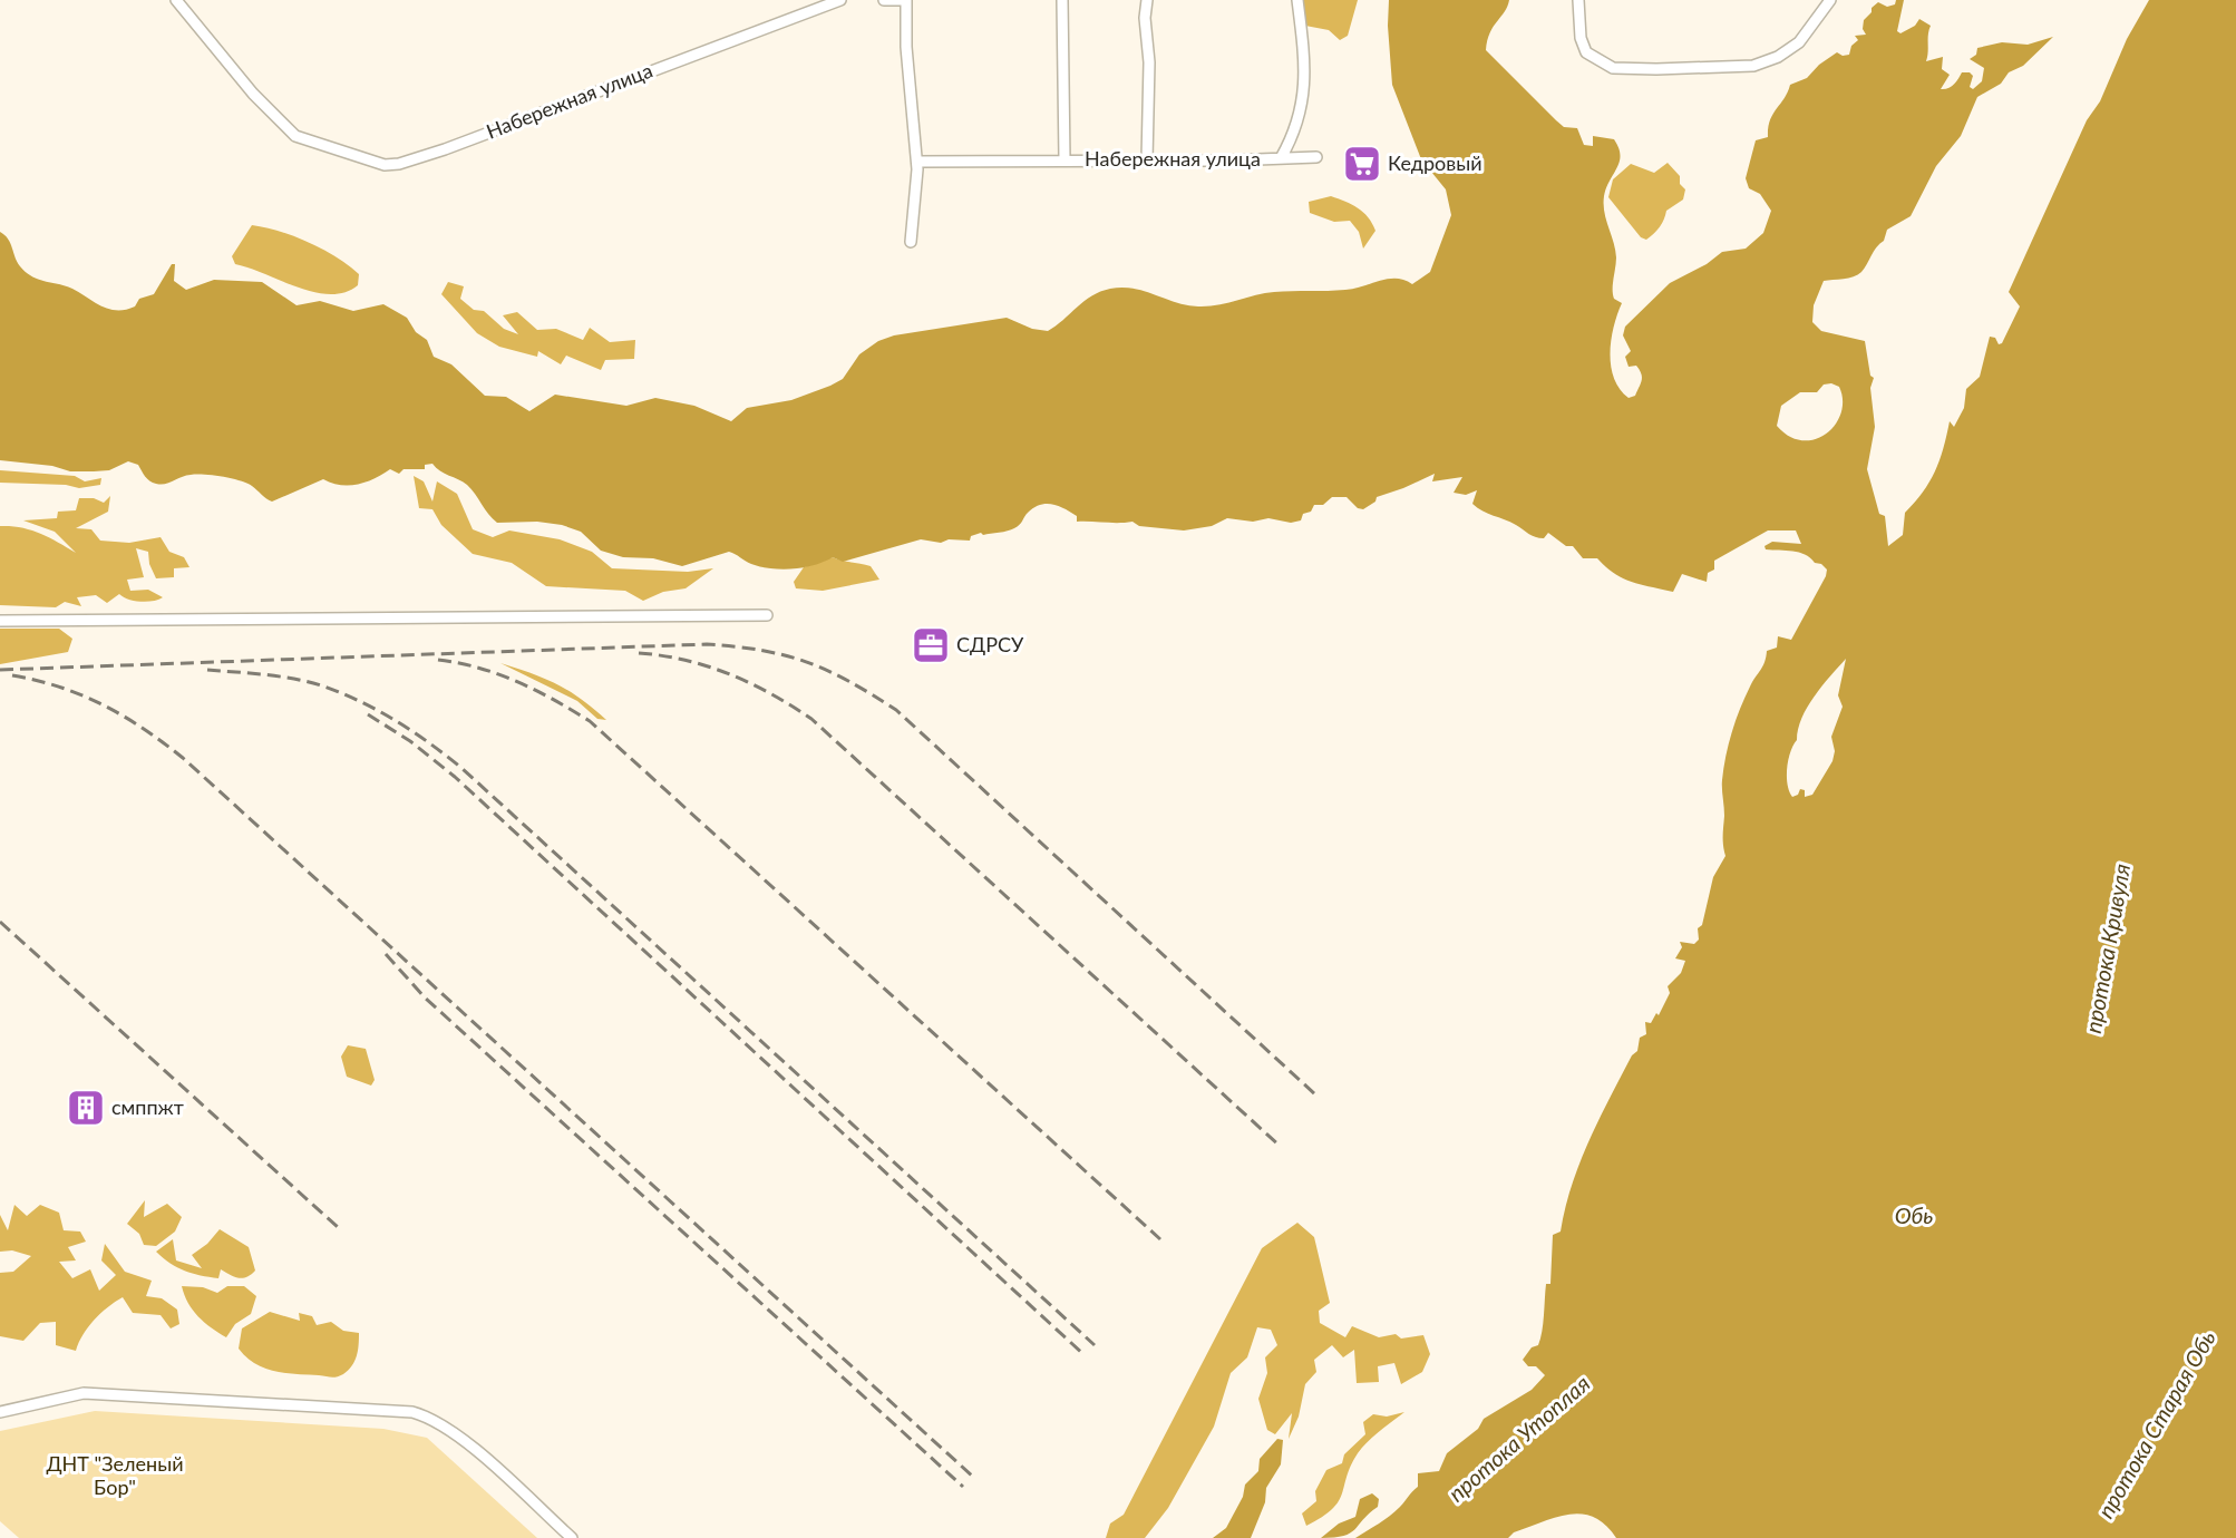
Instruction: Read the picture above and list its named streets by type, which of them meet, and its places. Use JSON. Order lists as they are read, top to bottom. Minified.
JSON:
{"streets":{"street":["Набережная улица"]},"water":["протока Кривуля","Обь","протока Старая Обь","протока Утоплая"],"parks":["ДНТ \"Зеленый Бор\""],"places":{"supermarket":["Кедровый"],"office":["СДРСУ"],"building":["смппжт"]}}
